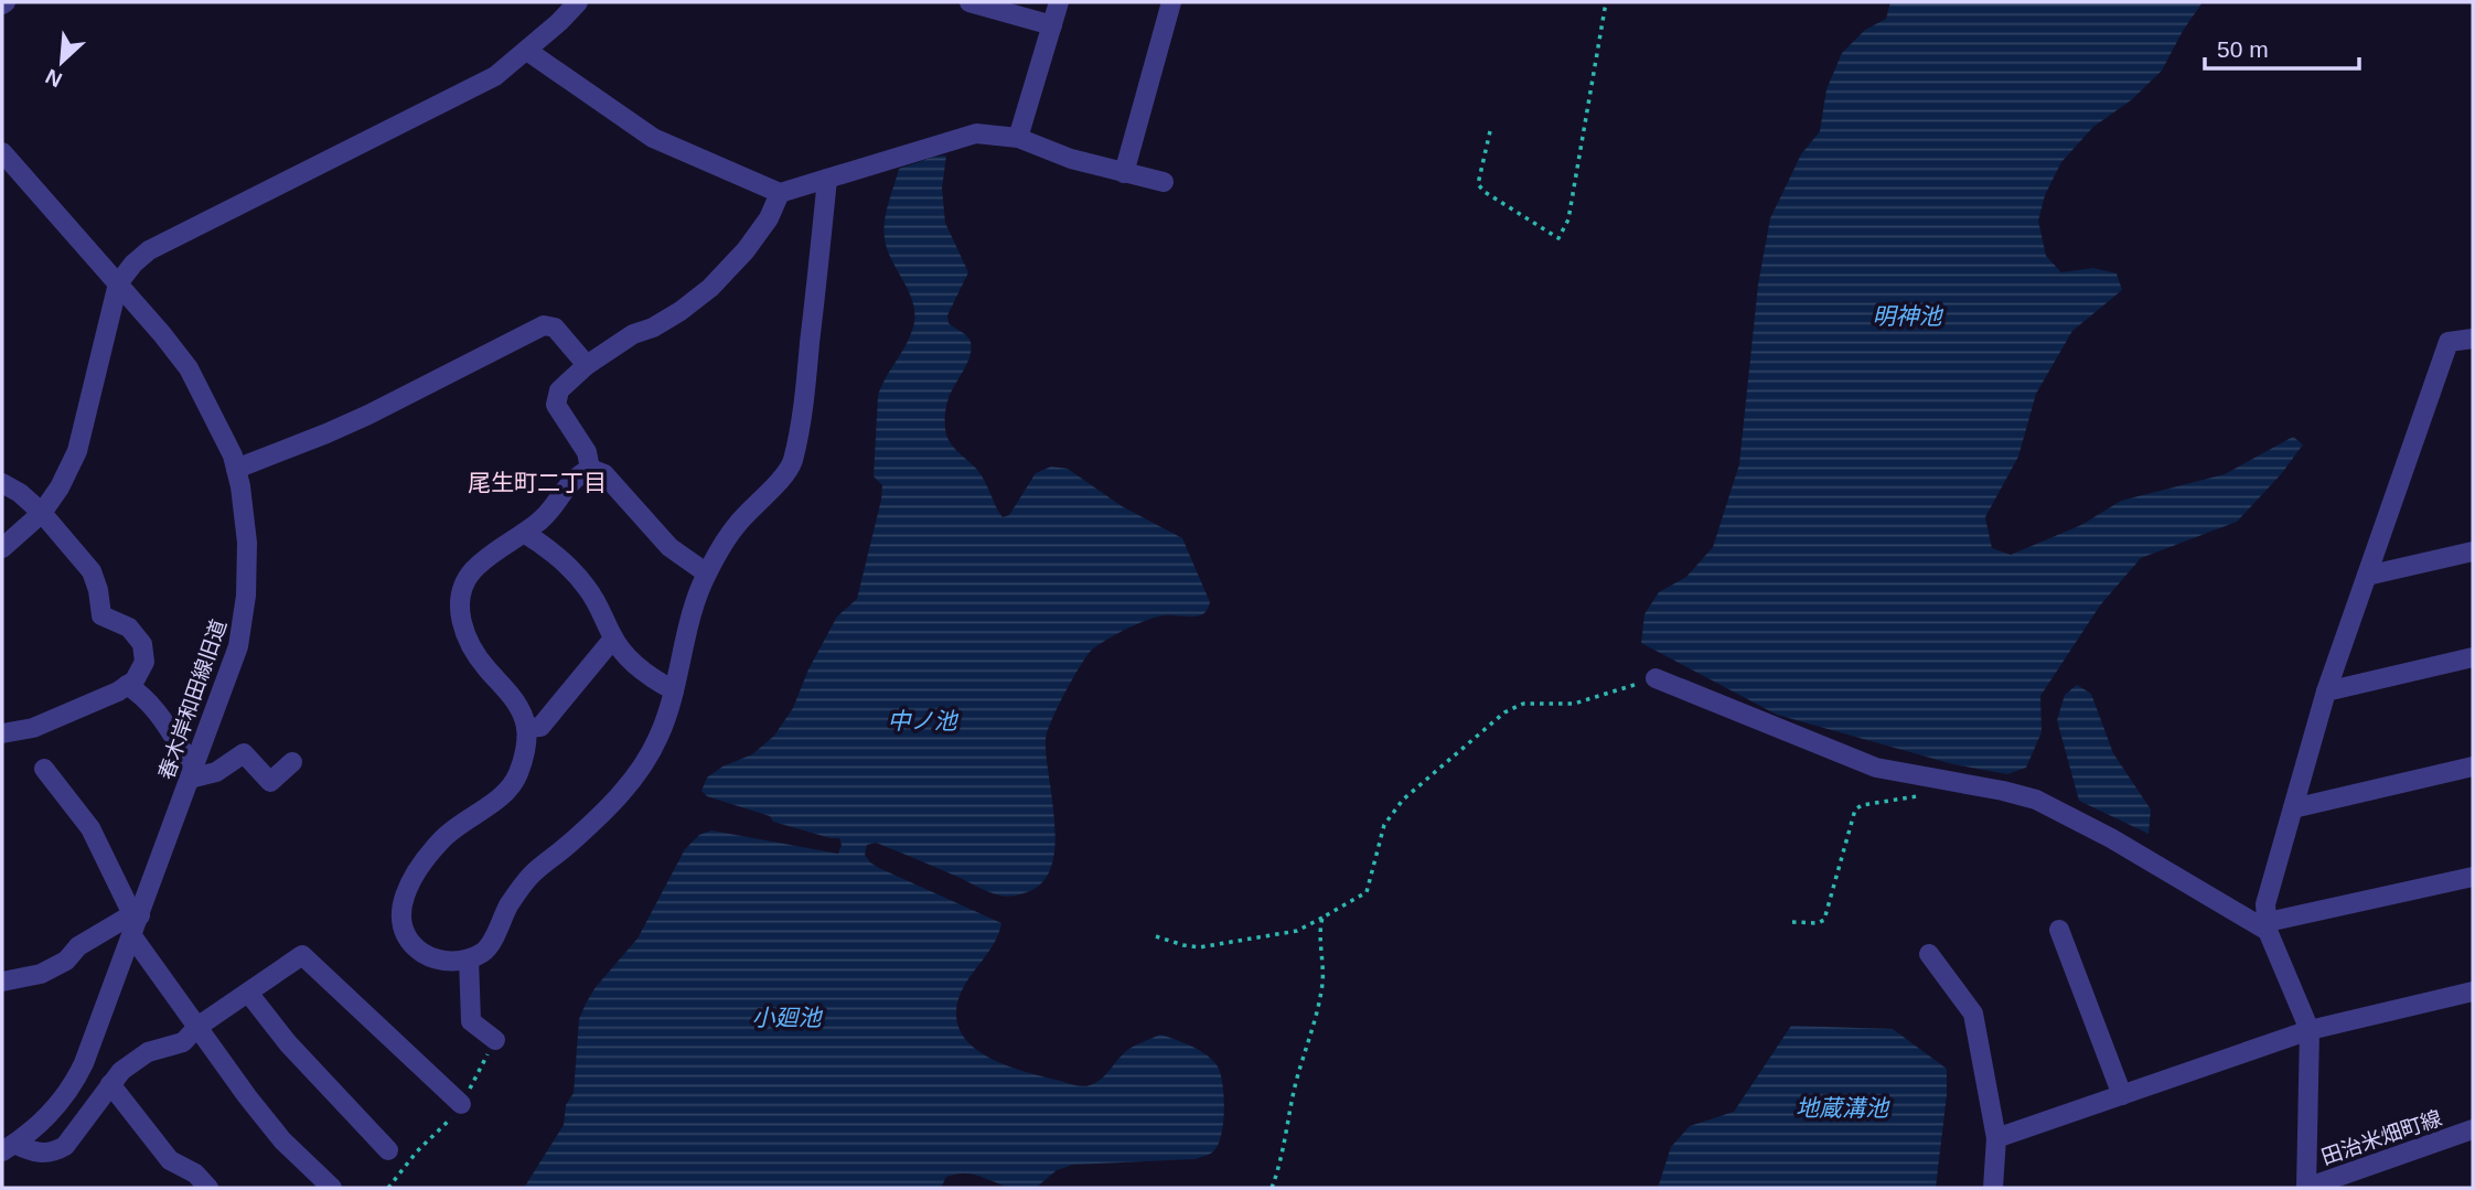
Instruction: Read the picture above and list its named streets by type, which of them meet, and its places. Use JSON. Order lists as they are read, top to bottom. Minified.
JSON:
{"streets":{"street":["春木岸和田線旧道","田治米畑町線"]},"districts":["尾生町二丁目"],"water":["明神池","中ノ池","小廻池","地蔵溝池"],"scale_bar":"50 m","north":"bottom left"}
